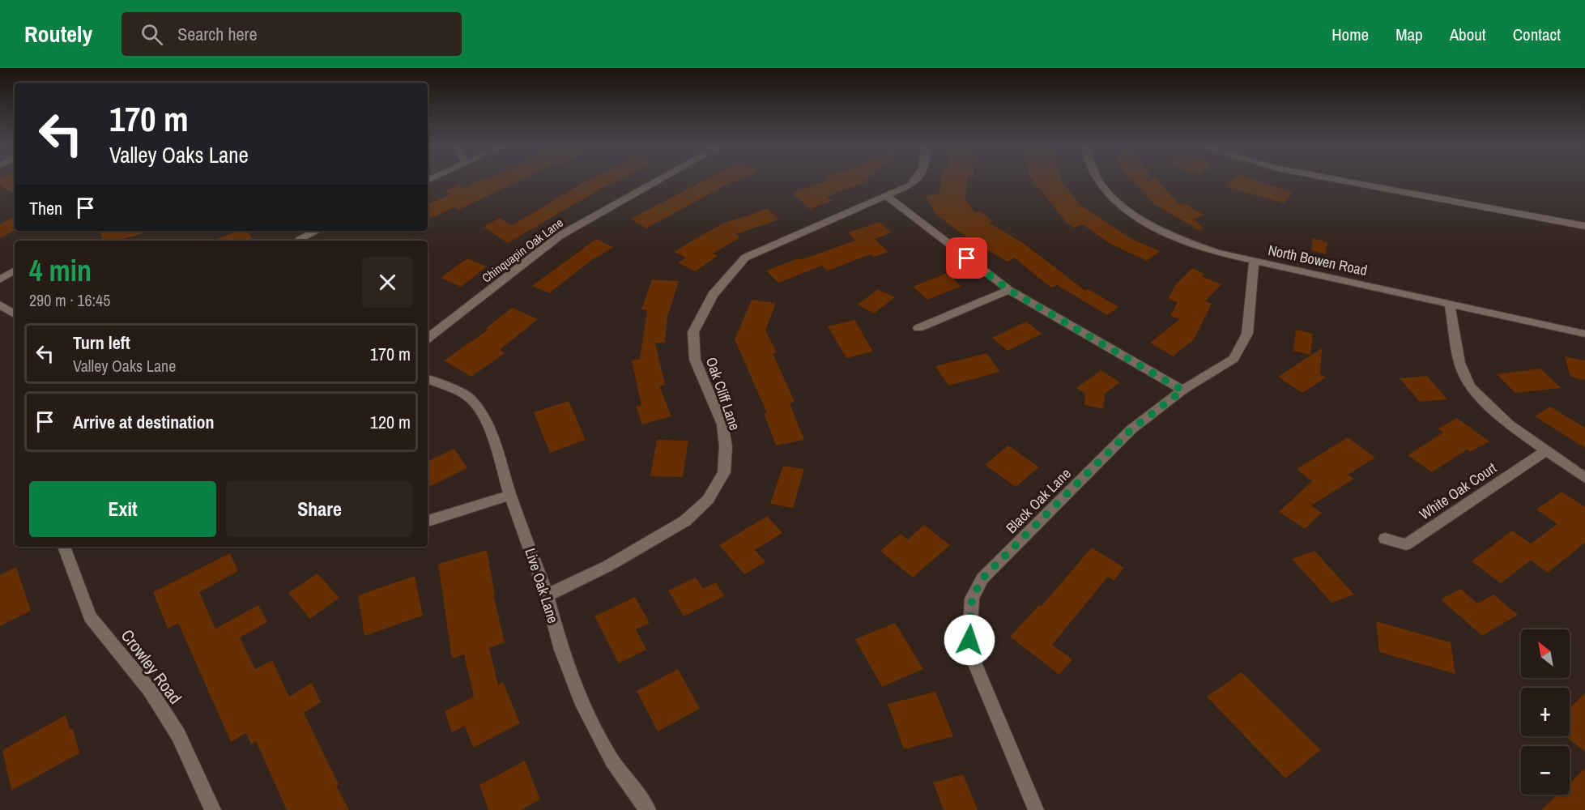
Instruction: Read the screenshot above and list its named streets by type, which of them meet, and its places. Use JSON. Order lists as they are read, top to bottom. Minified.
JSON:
{"streets":{"street":["Chinquapin Oak Lane","North Bowen Road","Oak Cliff Lane","White Oak Court","Black Oak Lane","Live Oak Lane","Crowley Road"]},"crossings":[["North Bowen Road","Black Oak Lane"],["Oak Cliff Lane","Live Oak Lane"]],"north":"top left","page":{"header":"Routely","search":"Search here","nav":["Home","Map","About","Contact"],"turn":["170 m","Valley Oaks Lane"],"then":"Then","heading":["4 min","290 m · 16:45"],"list":[{"name":"Turn left","note":"Valley Oaks Lane","value":"170 m"},{"name":"Arrive at destination","value":"120 m"}],"buttons":["Exit","Share"],"map_buttons":["+","−"]}}
